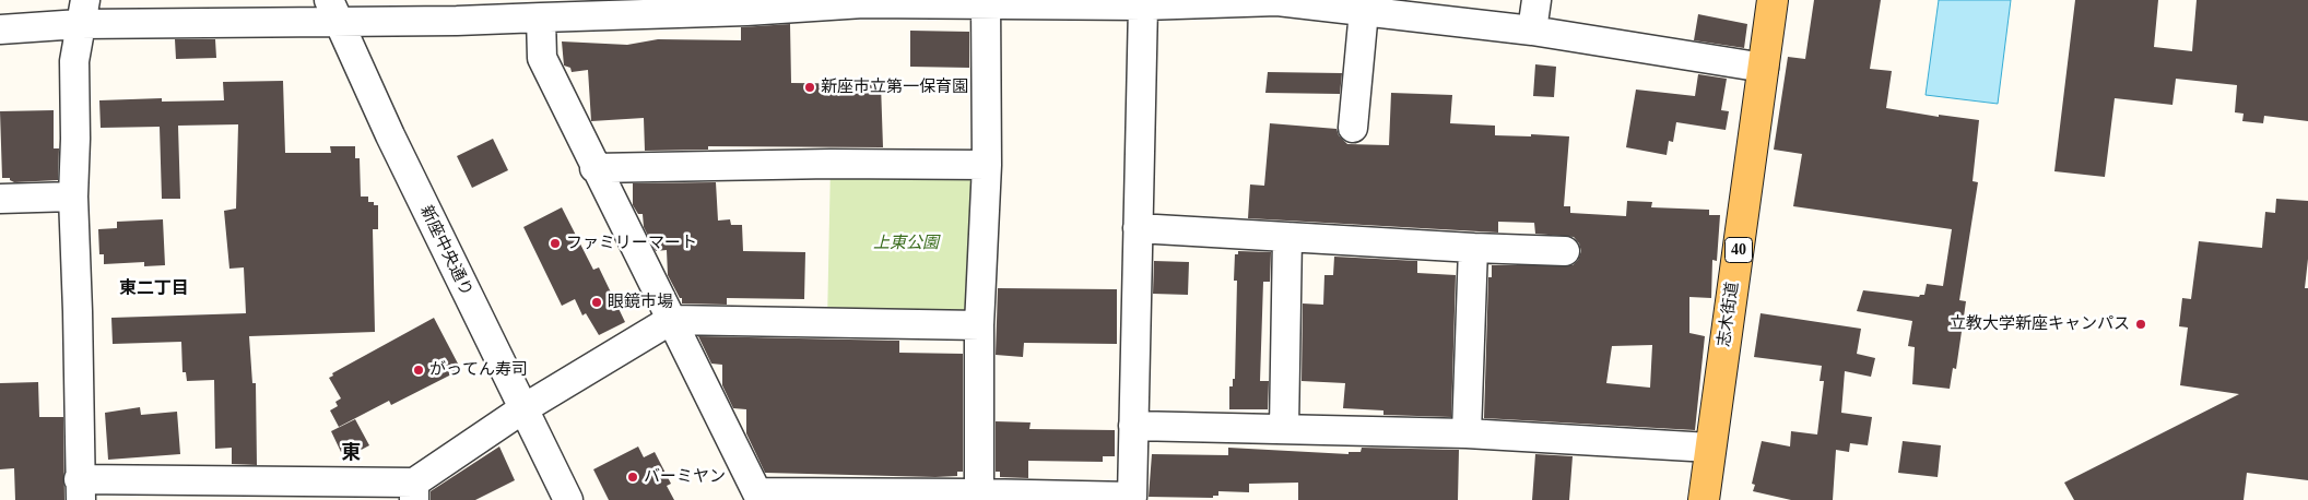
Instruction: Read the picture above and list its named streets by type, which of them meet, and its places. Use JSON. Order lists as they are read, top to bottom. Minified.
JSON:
{"streets":{"main road":["40","志木街道"],"street":["新座中央通り"]},"districts":["東二丁目","東"],"parks":["上東公園"],"places":["新座市立第一保育園","ファミリーマート","眼鏡市場","立教大学新座キャンパス","がってん寿司","バーミヤン"]}
